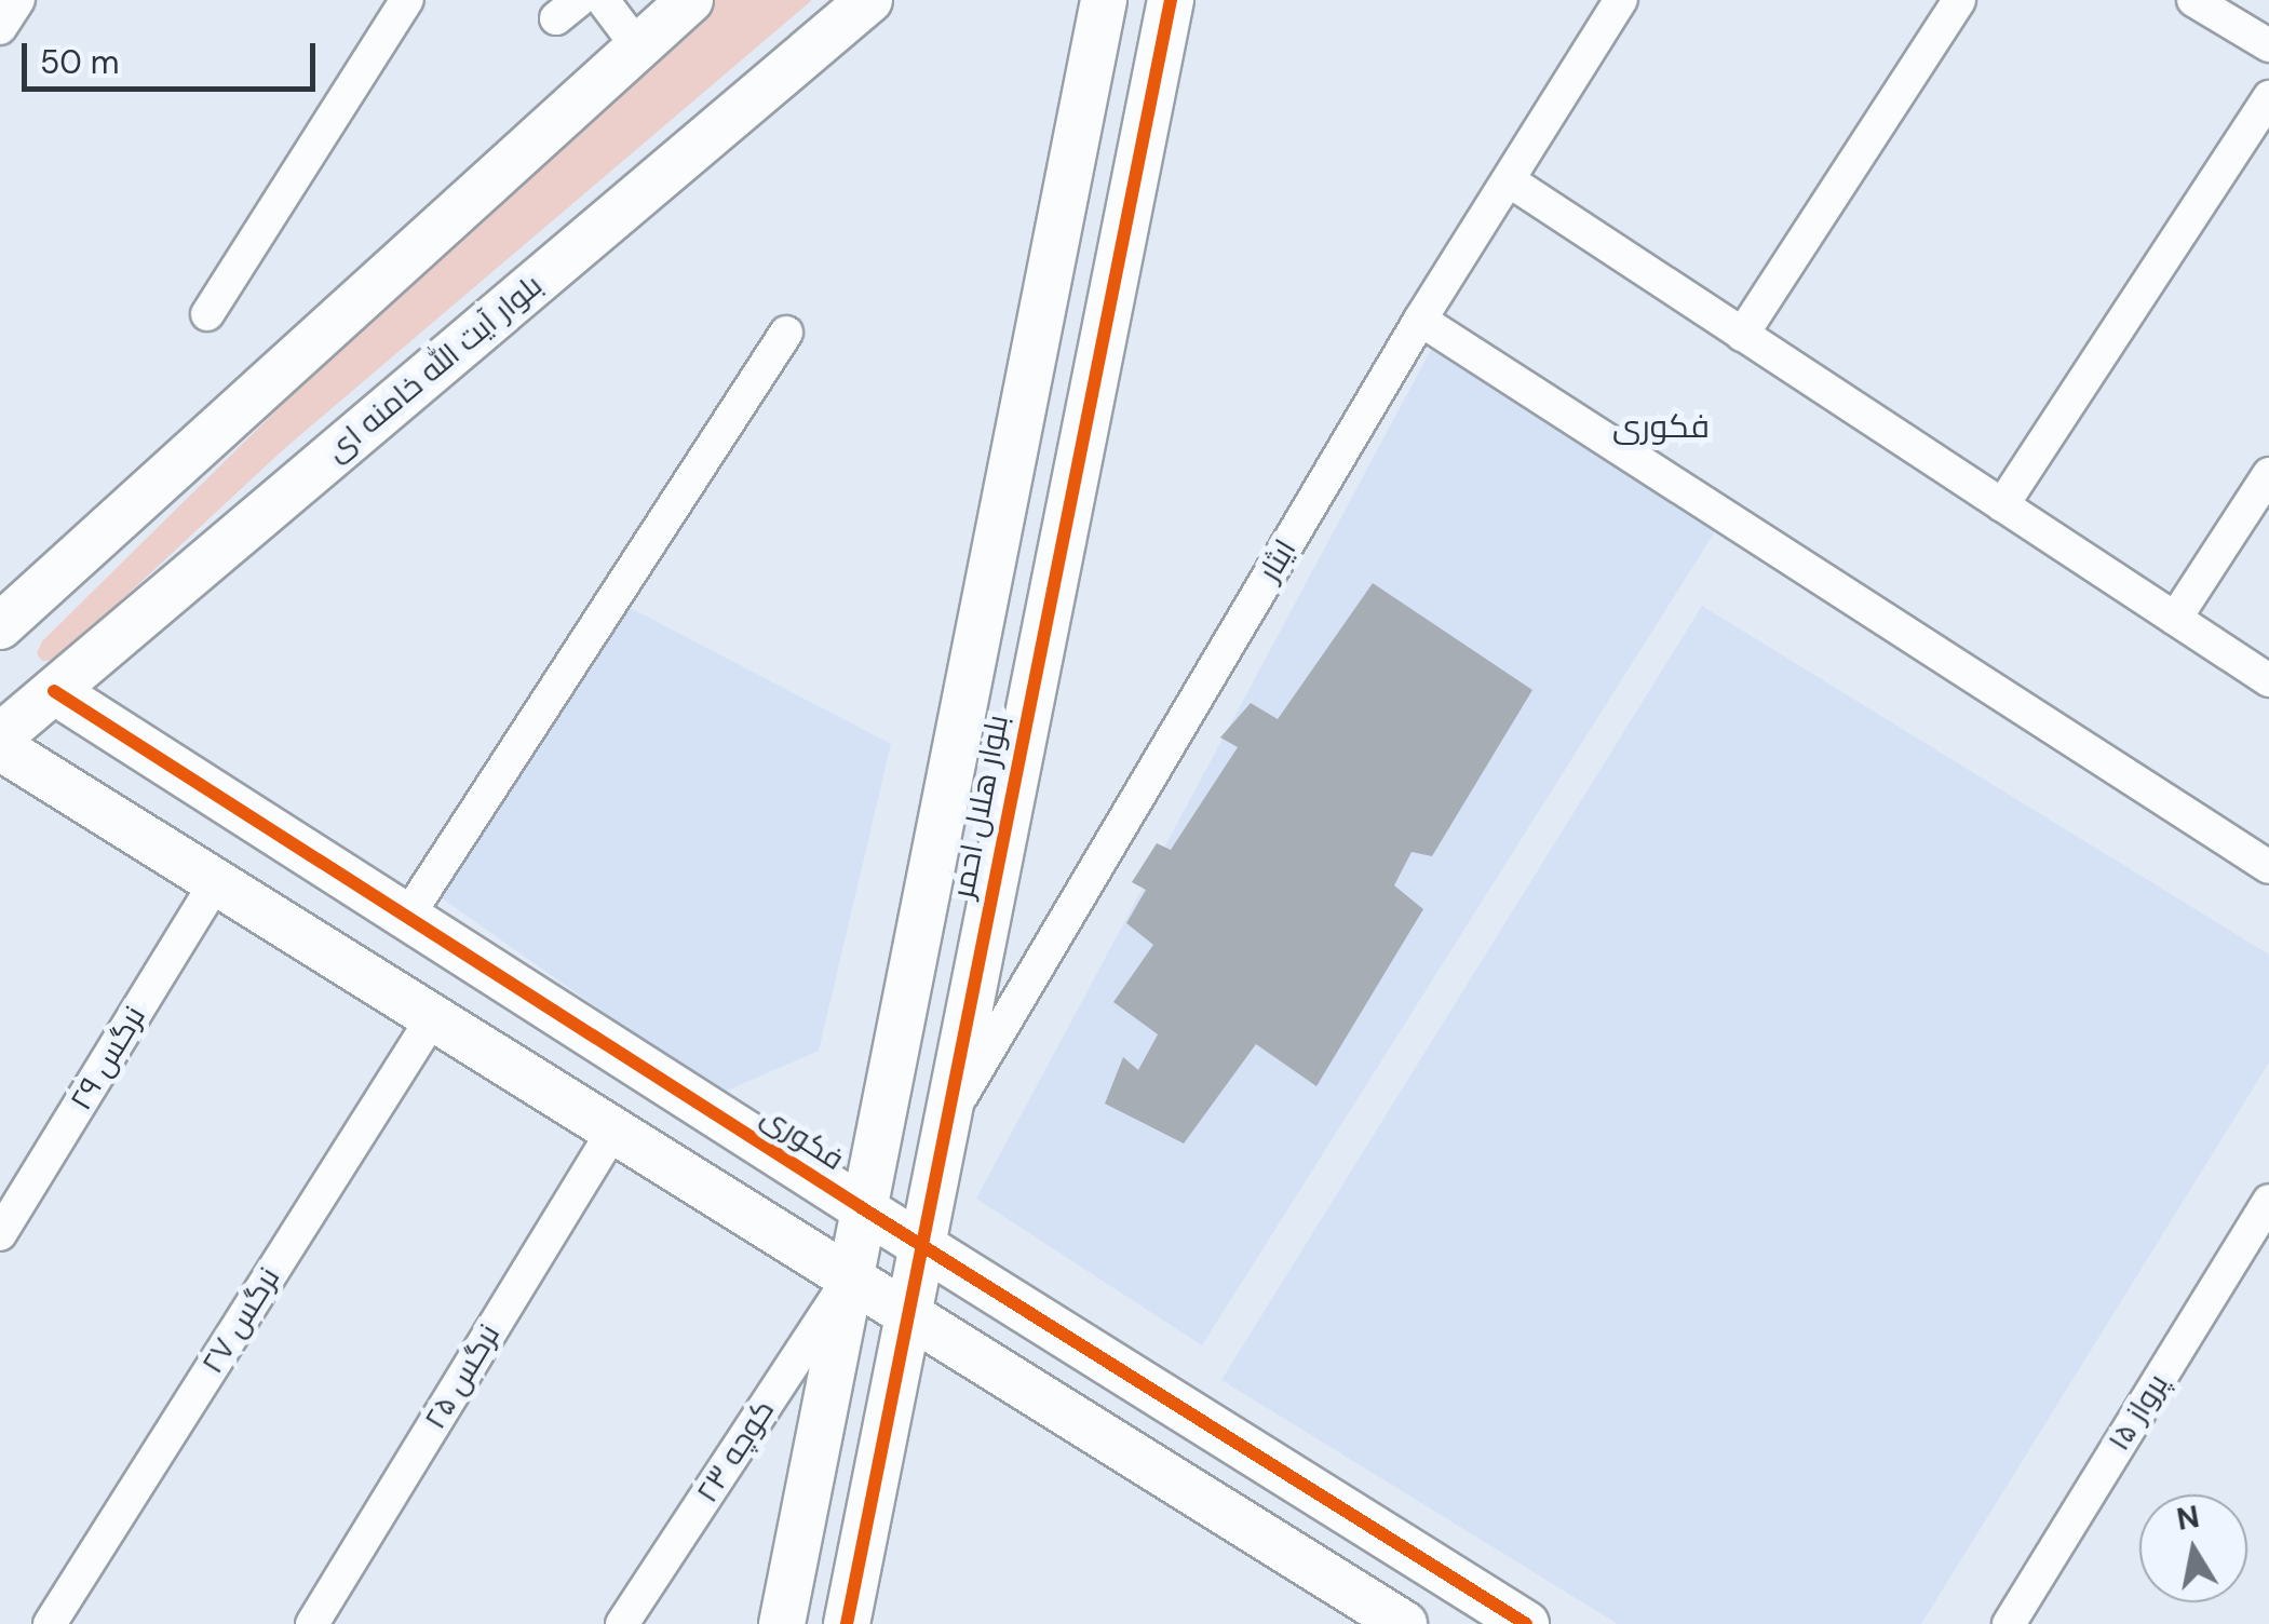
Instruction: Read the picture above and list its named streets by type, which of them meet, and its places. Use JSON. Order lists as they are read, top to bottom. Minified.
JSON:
{"streets":{"street":["بلوار آیت الله خامنه ای","ایثار","بلوار هلال احمر","نرگس ۲۹","فکوری","نرگس ۲۷","نرگس ۲۵","پرواز ۱۵","کوچه ۲۳"]},"crossings":[["بلوار آیت الله خامنه ای","فکوری"],["ایثار","بلوار هلال احمر"],["بلوار هلال احمر","فکوری"],["بلوار هلال احمر","کوچه ۲۳"]],"districts":["فکوری"],"scale_bar":"50 m","north":"top"}
